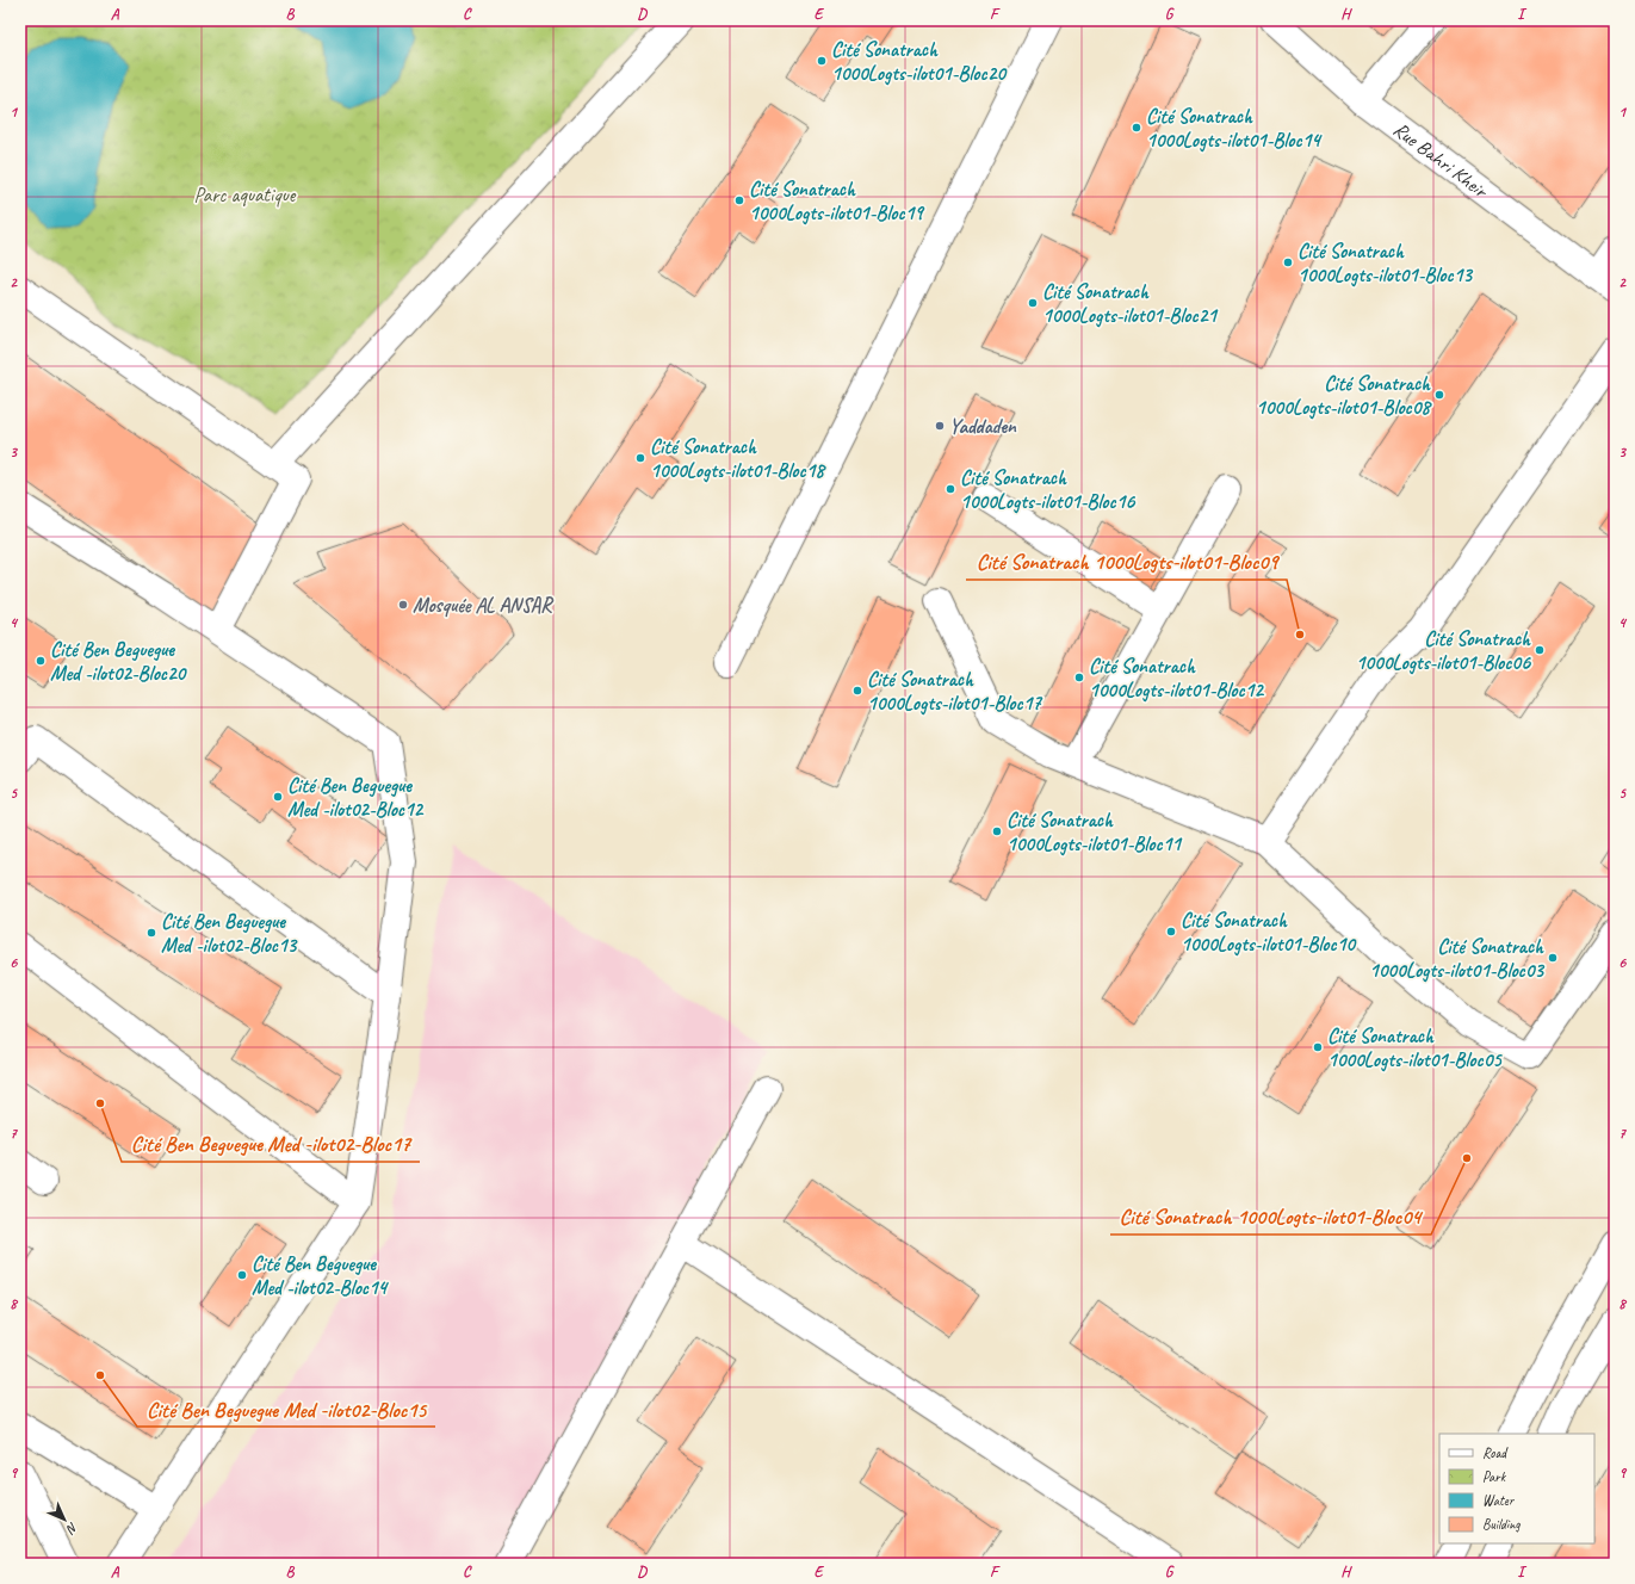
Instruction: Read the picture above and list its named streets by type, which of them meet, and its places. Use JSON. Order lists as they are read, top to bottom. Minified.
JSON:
{"streets":{"street":["Rue Bahri Kheir"]},"parks":["Parc aquatique"],"places":["Cité Sonatrach 1000Logts-ilot01-Bloc20","Cité Sonatrach 1000Logts-ilot01-Bloc14","Cité Sonatrach 1000Logts-ilot01-Bloc19","Cité Sonatrach 1000Logts-ilot01-Bloc13","Cité Sonatrach 1000Logts-ilot01-Bloc21","Cité Sonatrach 1000Logts-ilot01-Bloc08","Yaddaden","Cité Sonatrach 1000Logts-ilot01-Bloc18","Cité Sonatrach 1000Logts-ilot01-Bloc16","Mosquée AL ANSAR","Cité Sonatrach 1000Logts-ilot01-Bloc09","Cité Sonatrach 1000Logts-ilot01-Bloc06","Cité Ben Beguegue Med -ilot02-Bloc20","Cité Sonatrach 1000Logts-ilot01-Bloc12","Cité Sonatrach 1000Logts-ilot01-Bloc17","Cité Ben Beguegue Med -ilot02-Bloc12","Cité Sonatrach 1000Logts-ilot01-Bloc11","Cité Sonatrach 1000Logts-ilot01-Bloc10","Cité Ben Beguegue Med -ilot02-Bloc13","Cité Sonatrach 1000Logts-ilot01-Bloc03","Cité Sonatrach 1000Logts-ilot01-Bloc05","Cité Ben Beguegue Med -ilot02-Bloc17","Cité Sonatrach 1000Logts-ilot01-Bloc04","Cité Ben Beguegue Med -ilot02-Bloc14","Cité Ben Beguegue Med -ilot02-Bloc15"],"legend":["Road","Park","Water","Building"],"north":"bottom right","grid":{"columns":["A","B","C","D","E","F","G","H","I"],"rows":["1","2","3","4","5","6","7","8","9"]}}
